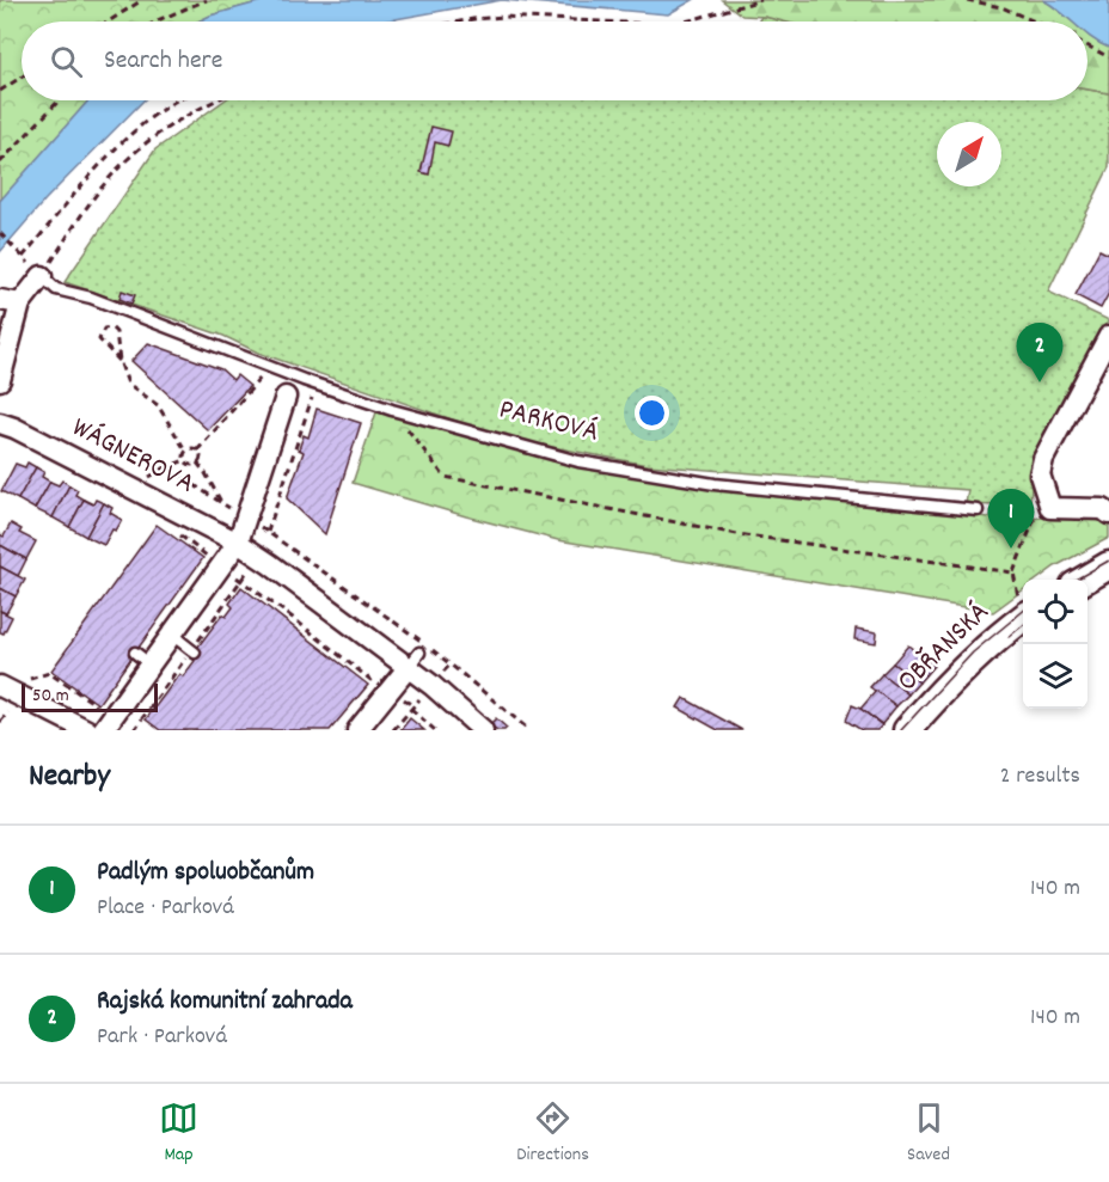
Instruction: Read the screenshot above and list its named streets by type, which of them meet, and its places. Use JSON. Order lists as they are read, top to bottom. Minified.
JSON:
{"streets":{"main road":["OBŘANSKÁ"],"street":["WÁGNEROVA"],"lane":["PARKOVÁ"]},"scale_bar":"50 m","north":"top right","page":{"search":"Search here","pins":["2","1"],"scale":"50 m","heading":["Nearby","2 results"],"list":[{"mark":"1","name":"Padlým spoluobčanům","note":"Place · Parková","value":"140 m"},{"mark":"2","name":"Rajská komunitní zahrada","note":"Park · Parková","value":"140 m"}],"nav":["Map","Directions","Saved"]}}
